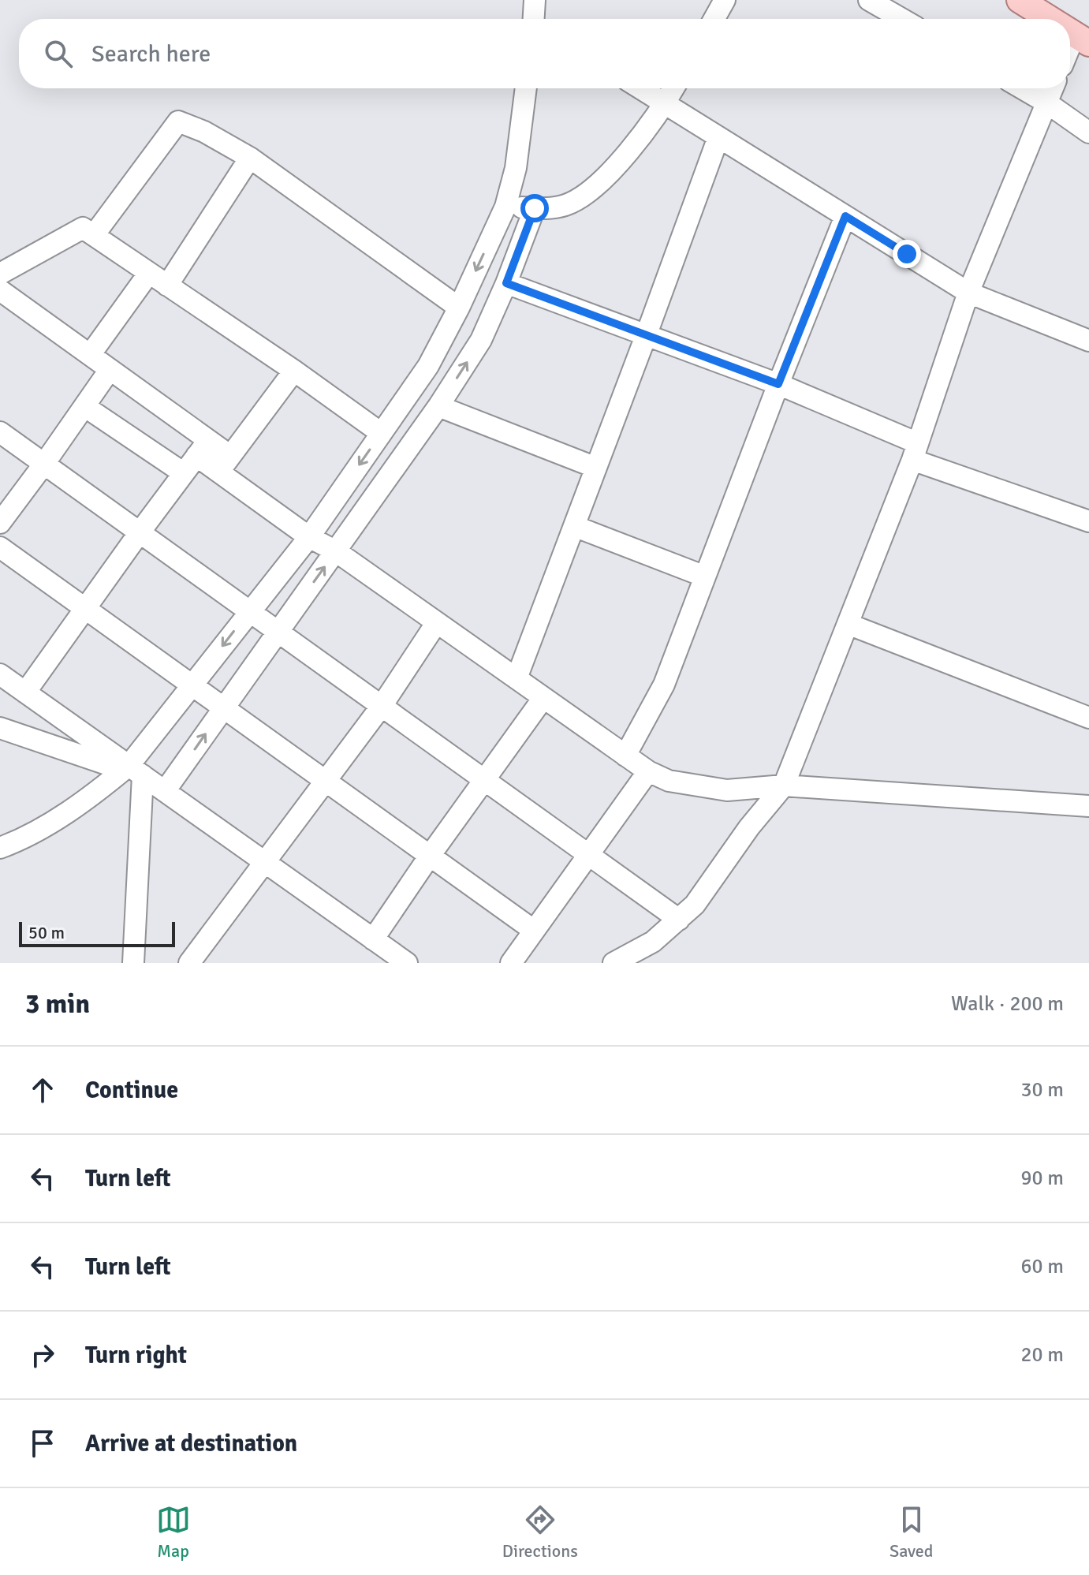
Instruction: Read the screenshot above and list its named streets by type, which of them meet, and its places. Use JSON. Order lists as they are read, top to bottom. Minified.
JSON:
{"scale_bar":"50 m","page":{"search":"Search here","scale":"50 m","heading":["3 min","Walk · 200 m"],"list":[["Continue","30 m"],["Turn left","90 m"],["Turn left","60 m"],["Turn right","20 m"],"Arrive at destination"],"nav":["Map","Directions","Saved"]}}
